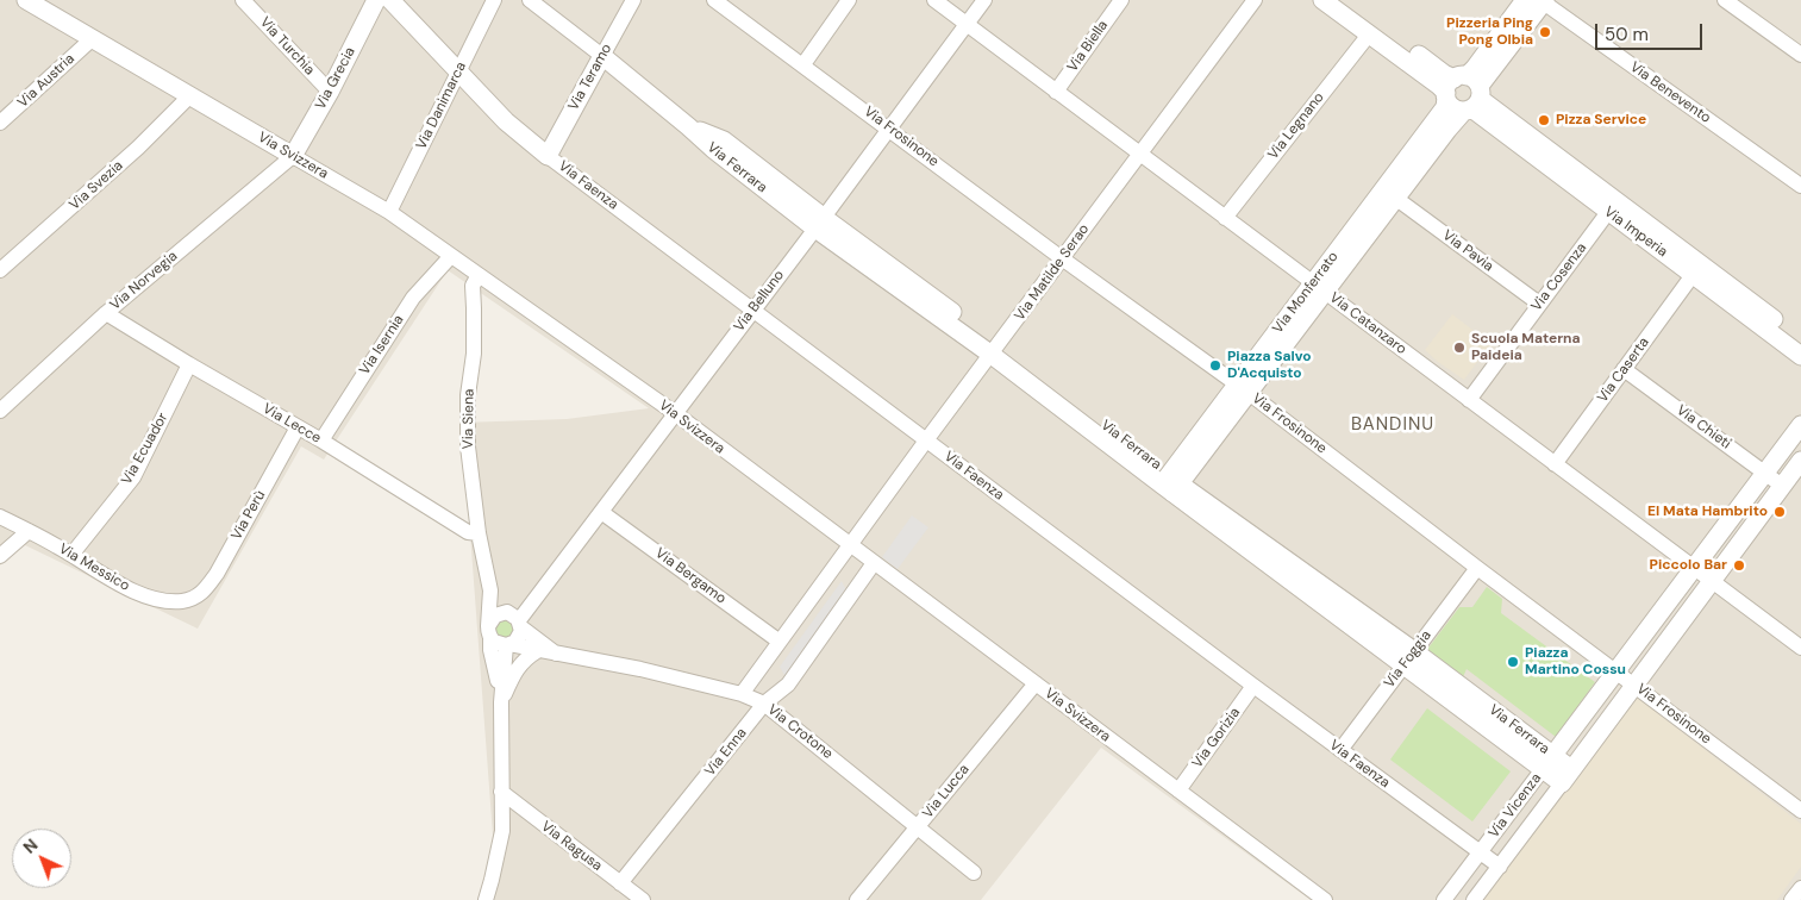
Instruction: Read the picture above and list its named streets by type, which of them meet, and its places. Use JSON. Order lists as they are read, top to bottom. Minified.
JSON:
{"streets":{"street":["Via Turchia","Via Biella","Via Teramo","Via Grecia","Via Austria","Via Benevento","Via Danimarca","Via Legnano","Via Frosinone","Via Svizzera","Via Ferrara","Via Svezia","Via Faenza","Via Imperia","Via Pavia","Via Matilde Serao","Via Cosenza","Via Norvegia","Via Monferrato","Via Belluno","Via Catanzaro","Via Isernia","Via Caserta","Via Siena","Via Lecce","Via Chieti","Via Ecuador","Via Perù","Via Messico","Via Bergamo","Via Foggia","Via Crotone","Via Gorizia","Via Enna","Via Lucca","Via Vicenza","Via Ragusa"]},"crossings":[["Via Turchia","Via Grecia"],["Via Biella","Via Catanzaro"],["Via Teramo","Via Ferrara"],["Via Teramo","Via Faenza"],["Via Grecia","Via Svizzera"],["Via Grecia","Via Norvegia"],["Via Austria","Via Svizzera"],["Via Benevento","Via Monferrato"],["Via Danimarca","Via Svizzera"],["Via Danimarca","Via Faenza"],["Via Legnano","Via Imperia"],["Via Legnano","Via Catanzaro"],["Via Frosinone","Via Matilde Serao"],["Via Frosinone","Via Monferrato"],["Via Frosinone","Via Belluno"],["Via Frosinone","Via Foggia"],["Via Frosinone","Via Vicenza"],["Via Svizzera","Via Svezia"],["Via Svizzera","Via Matilde Serao"],["Via Svizzera","Via Norvegia"],["Via Svizzera","Via Belluno"],["Via Svizzera","Via Isernia"],["Via Svizzera","Via Siena"],["Via Svizzera","Via Gorizia"],["Via Svizzera","Via Enna"],["Via Svizzera","Via Lucca"],["Via Ferrara","Via Matilde Serao"],["Via Ferrara","Via Monferrato"],["Via Ferrara","Via Belluno"],["Via Ferrara","Via Foggia"],["Via Ferrara","Via Vicenza"],["Via Faenza","Via Matilde Serao"],["Via Faenza","Via Belluno"],["Via Faenza","Via Foggia"],["Via Faenza","Via Gorizia"],["Via Faenza","Via Vicenza"],["Via Imperia","Via Cosenza"],["Via Imperia","Via Monferrato"],["Via Imperia","Via Caserta"],["Via Pavia","Via Cosenza"],["Via Pavia","Via Monferrato"],["Via Matilde Serao","Via Catanzaro"],["Via Cosenza","Via Catanzaro"],["Via Norvegia","Via Lecce"],["Via Monferrato","Via Catanzaro"],["Via Belluno","Via Catanzaro"],["Via Belluno","Via Siena"],["Via Belluno","Via Bergamo"],["Via Belluno","Via Crotone"],["Via Catanzaro","Via Caserta"],["Via Catanzaro","Via Vicenza"],["Via Isernia","Via Lecce"],["Via Caserta","Via Chieti"],["Via Siena","Via Lecce"],["Via Siena","Via Crotone"],["Via Siena","Via Ragusa"],["Via Lecce","Via Ecuador"],["Via Lecce","Via Perù"],["Via Chieti","Via Vicenza"],["Via Ecuador","Via Messico"],["Via Perù","Via Messico"],["Via Crotone","Via Enna"],["Via Crotone","Via Lucca"],["Via Enna","Via Ragusa"]],"districts":["BANDINU"],"places":["Pizzeria Ping Pong Olbia","Pizza Service","Scuola Materna Paideia","Piazza Salvo D'Acquisto","El Mata Hambrito","Piccolo Bar","Piazza Martino Cossu"],"scale_bar":"50 m","north":"top left"}
